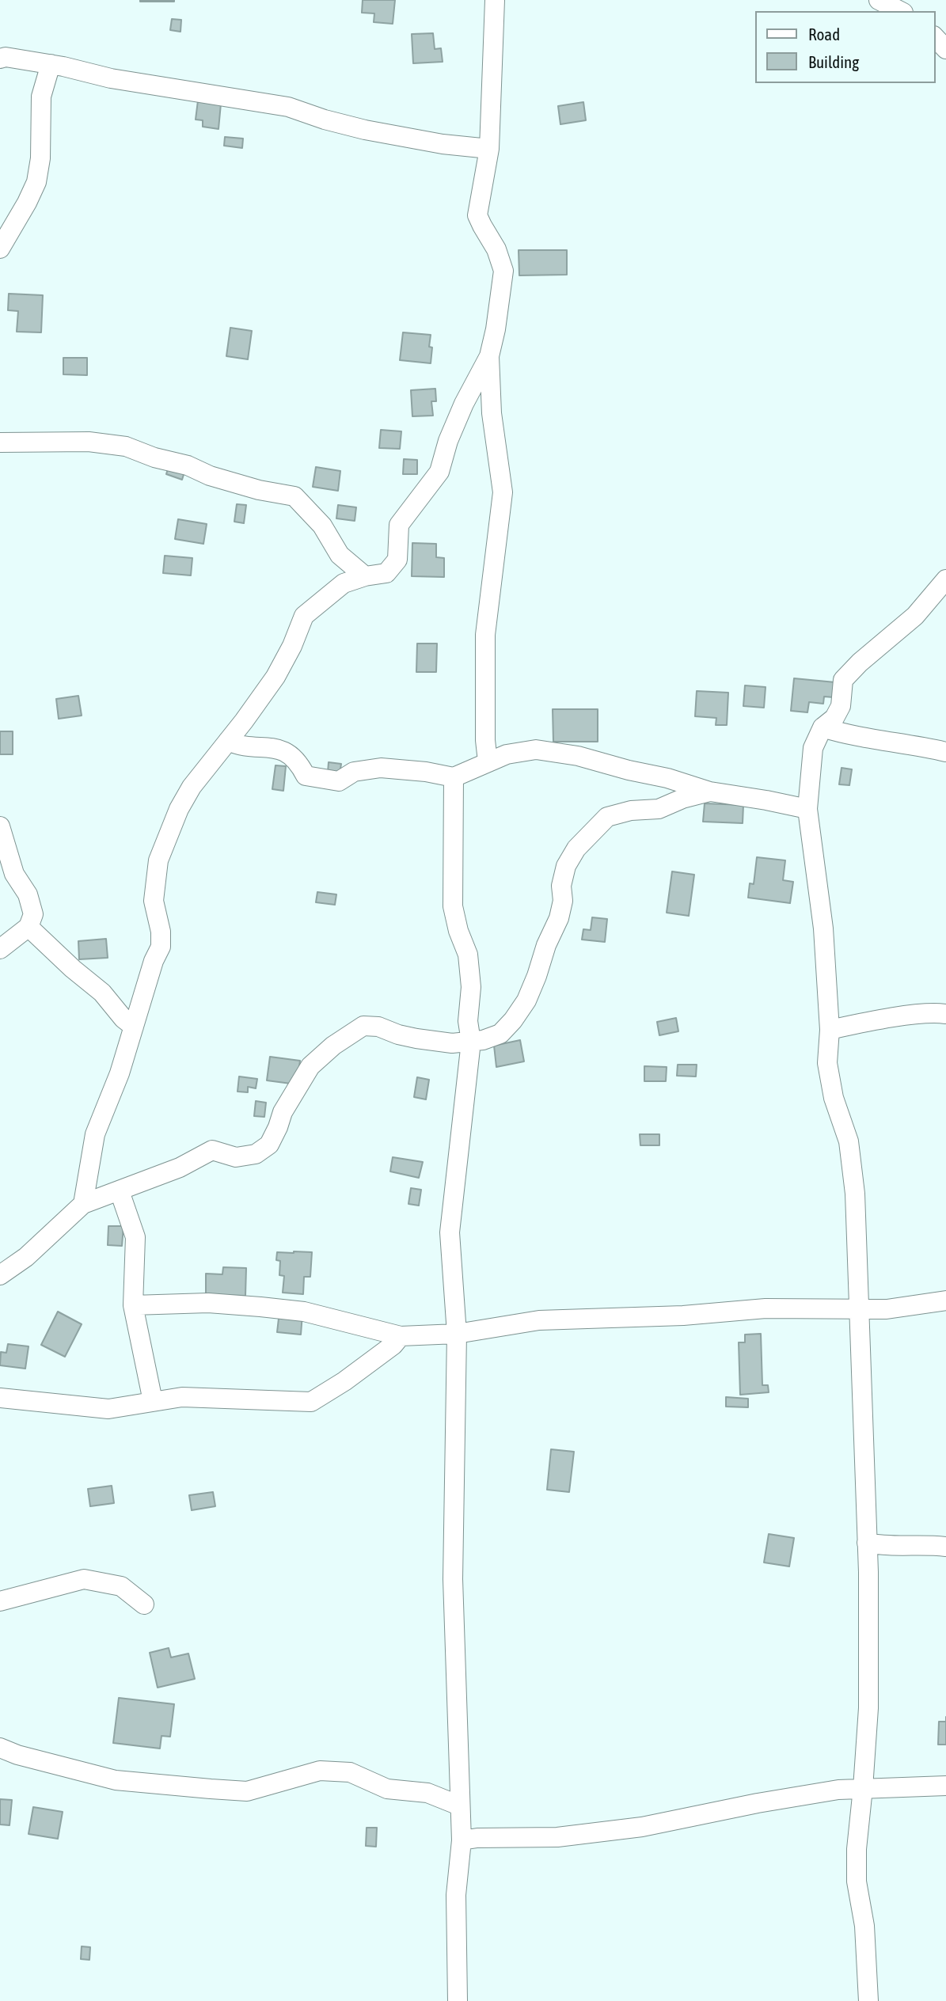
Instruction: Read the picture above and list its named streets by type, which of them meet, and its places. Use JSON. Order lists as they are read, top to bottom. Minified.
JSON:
{"legend":["Road","Building"]}
